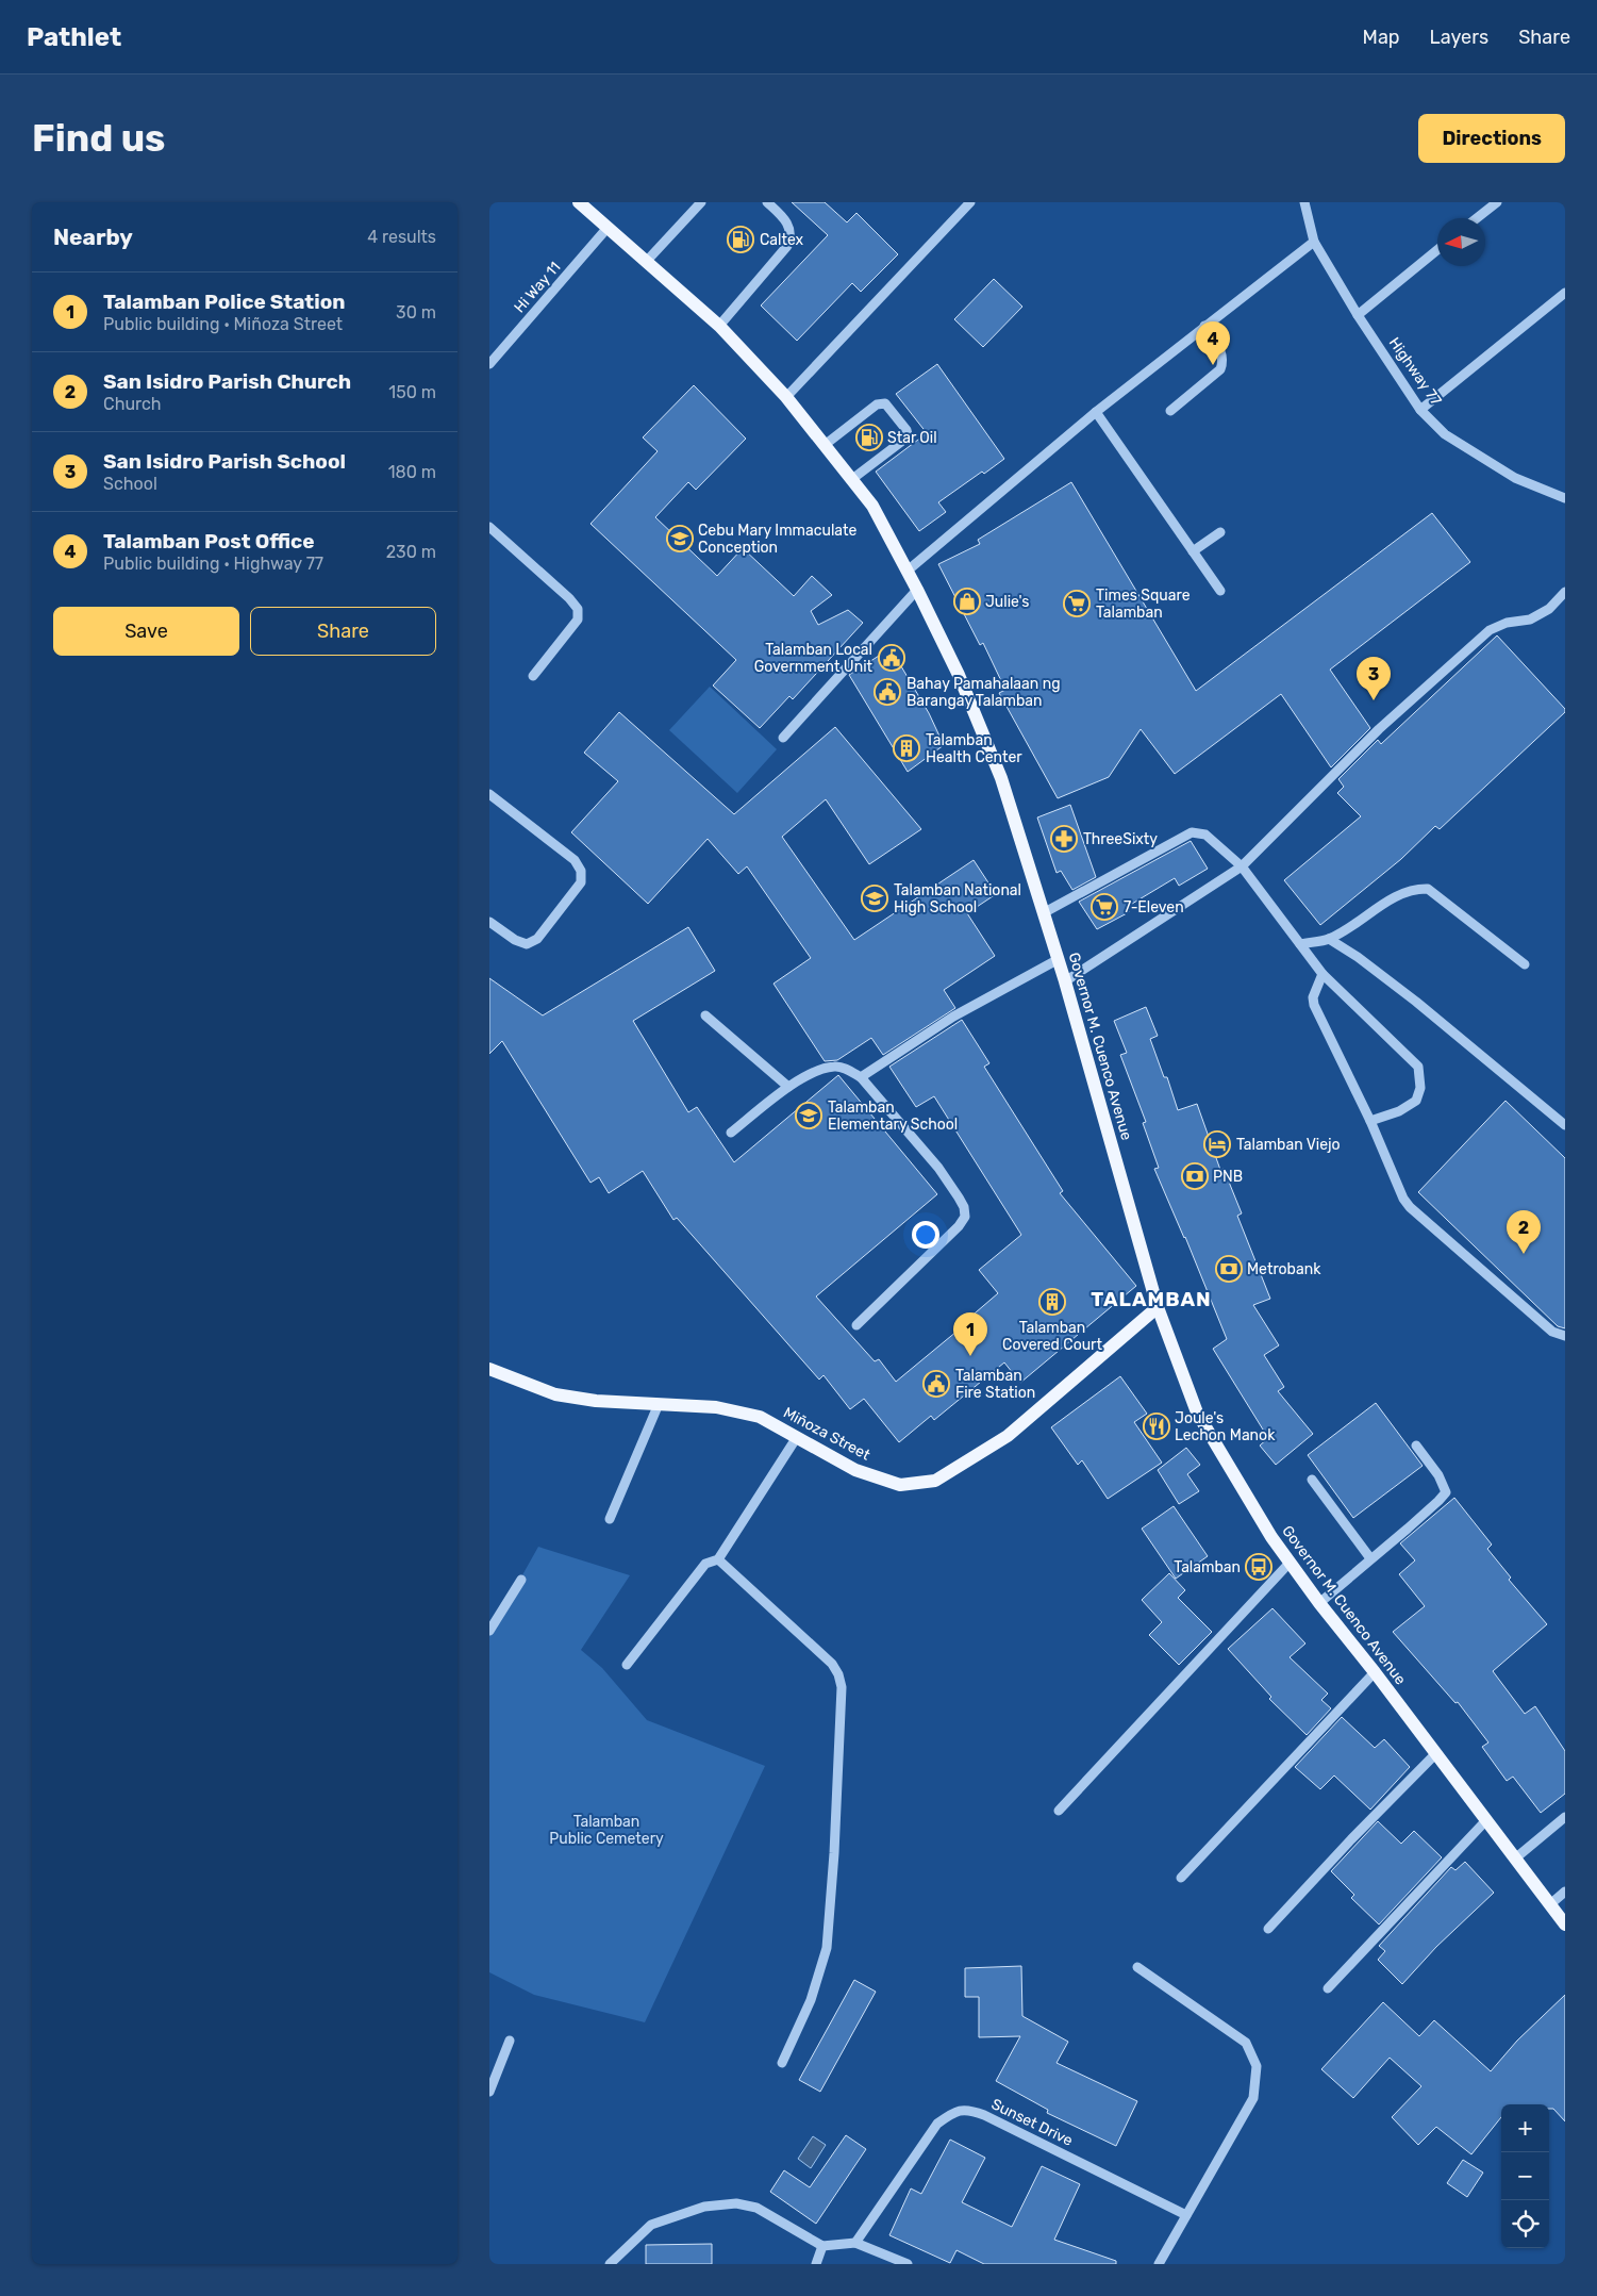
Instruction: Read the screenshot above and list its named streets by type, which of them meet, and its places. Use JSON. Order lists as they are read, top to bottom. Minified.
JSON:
{"streets":{"main road":["Governor M. Cuenco Avenue","Miñoza Street"],"street":["Hi Way 11","Highway 77","Sunset Drive"]},"crossings":[["Hi Way 11","Governor M. Cuenco Avenue"],["Governor M. Cuenco Avenue","Miñoza Street"]],"districts":["TALAMBAN"],"parks":["Talamban Public Cemetery"],"places":{"fuel station":["Caltex","Star Oil"],"school or university":["Cebu Mary Immaculate Conception","Talamban National High School","Talamban Elementary School"],"shop":["Julie's"],"supermarket":["Times Square Talamban","7-Eleven"],"public building":["Talamban Local Government Unit","Bahay Pamahalaan ng Barangay Talamban","Talamban Fire Station"],"building":["Talamban Health Center","Talamban Covered Court"],"pharmacy":["ThreeSixty"],"hotel":["Talamban Viejo"],"bank":["PNB","Metrobank"],"restaurant":["Joule's Lechon Manok"],"bus stop":["Talamban"]},"north":"left","page":{"header":"Pathlet","nav":["Map","Layers","Share"],"buttons":["Directions",["Save","Share"]],"title":"Find us","heading":["Nearby","4 results"],"list":[{"mark":"1","name":"Talamban Police Station","note":"Public building · Miñoza Street","value":"30 m"},{"mark":"2","name":"San Isidro Parish Church","note":"Church","value":"150 m"},{"mark":"3","name":"San Isidro Parish School","note":"School","value":"180 m"},{"mark":"4","name":"Talamban Post Office","note":"Public building · Highway 77","value":"230 m"}],"pins":["4","3","2","1"],"map_buttons":["+","−"]}}
